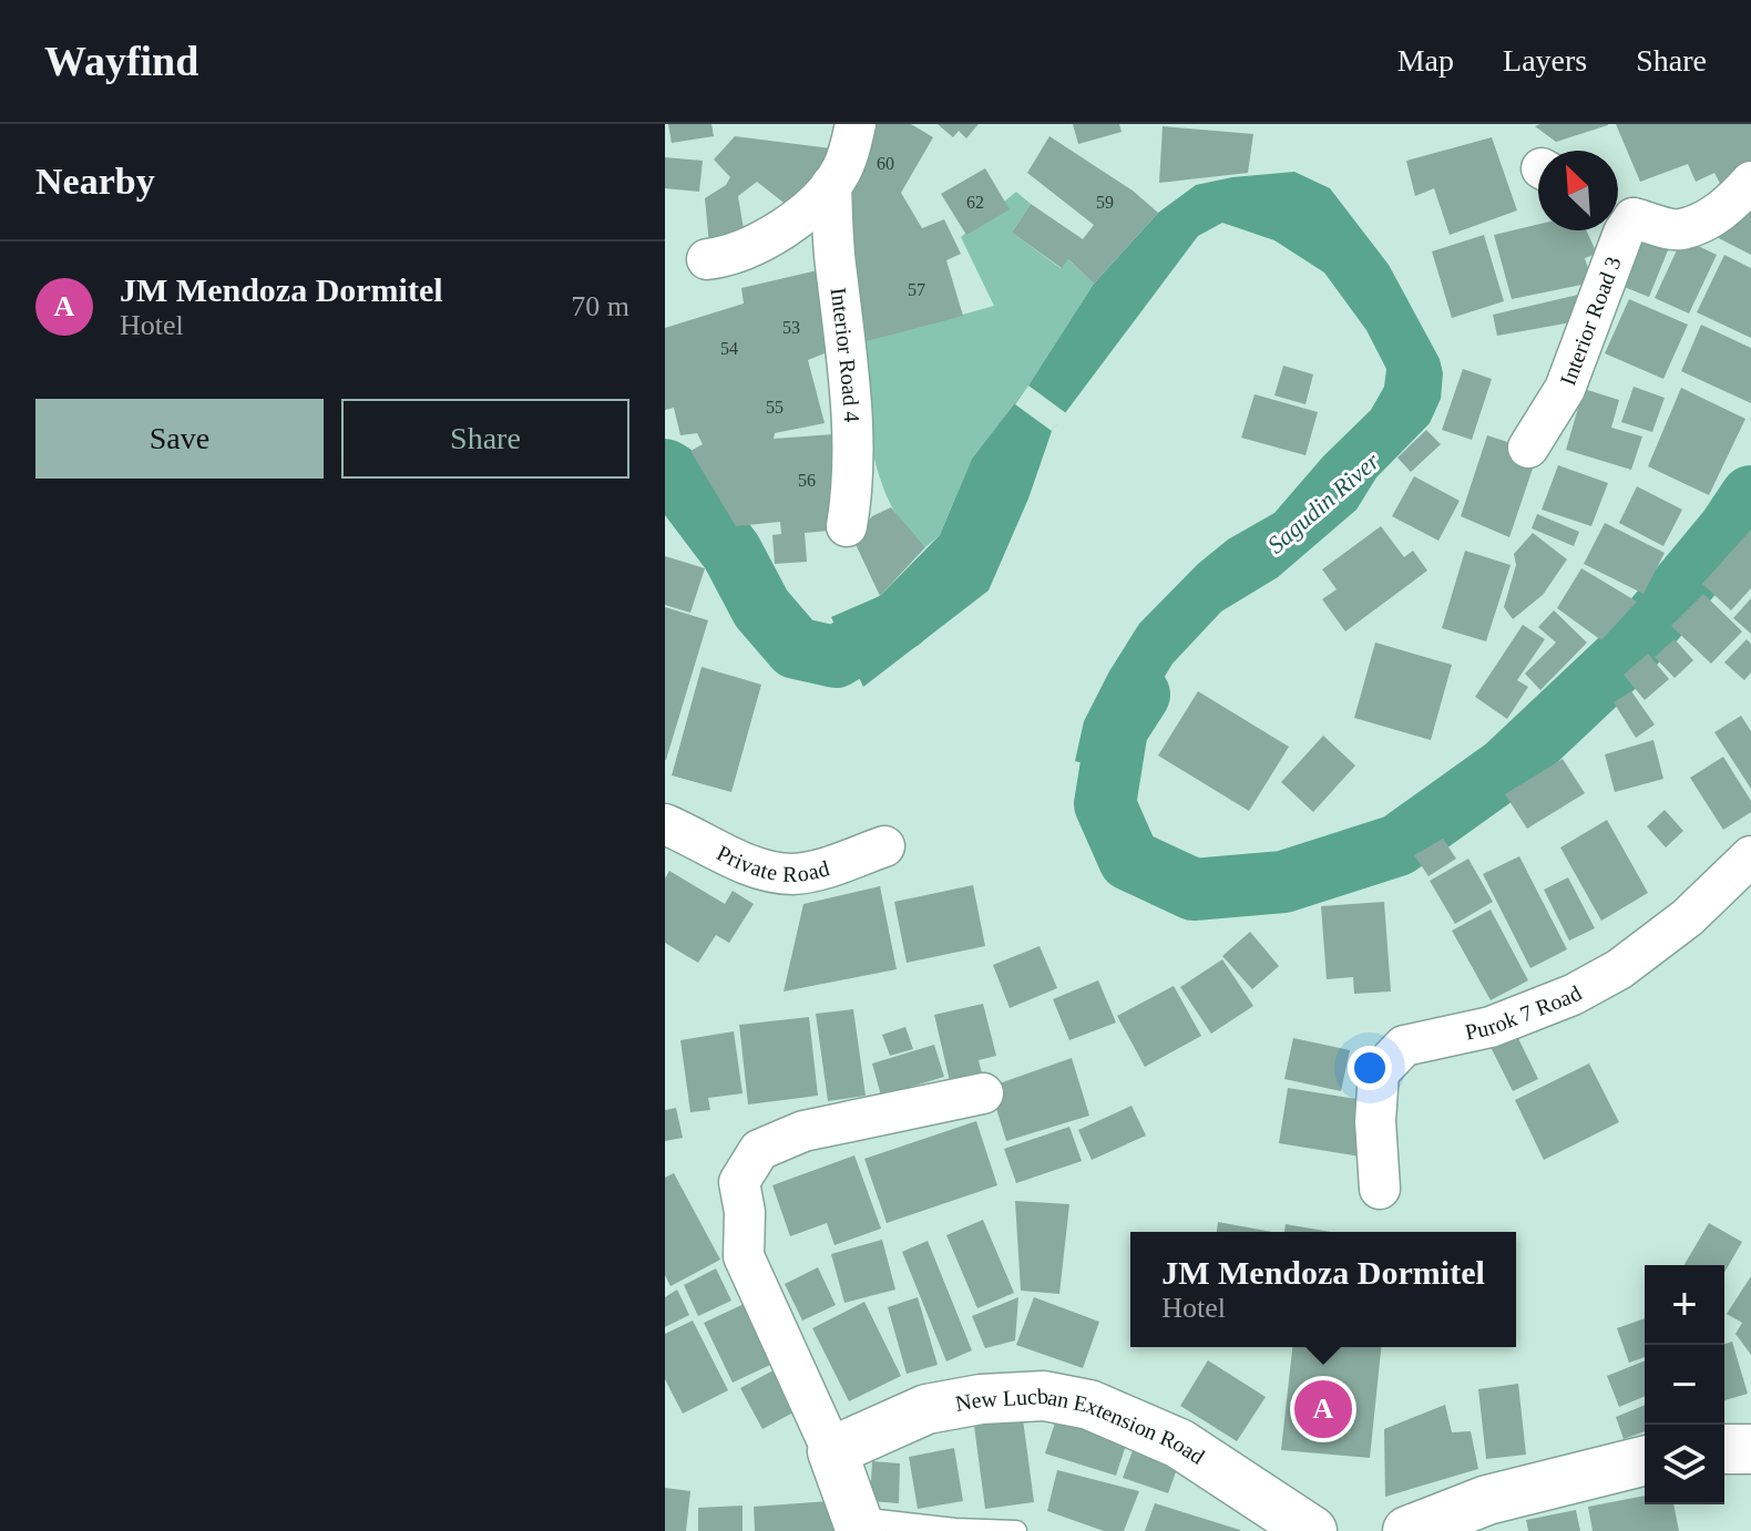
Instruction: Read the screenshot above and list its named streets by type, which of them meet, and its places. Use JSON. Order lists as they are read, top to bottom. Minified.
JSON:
{"streets":{"street":["Interior Road 3","Interior Road 4","Private Road","Purok 7 Road","New Lucban Extension Road"]},"water":["Sagudin River"],"house_numbers":["60","62","59","57","53","54","55","56"],"north":"top left","page":{"header":"Wayfind","nav":["Map","Layers","Share"],"heading":"Nearby","list":[{"mark":"A","name":"JM Mendoza Dormitel","note":"Hotel","value":"70 m"}],"buttons":["Save","Share"],"popup":["JM Mendoza Dormitel","Hotel"],"map_buttons":["+","−"],"pins":"A"}}
